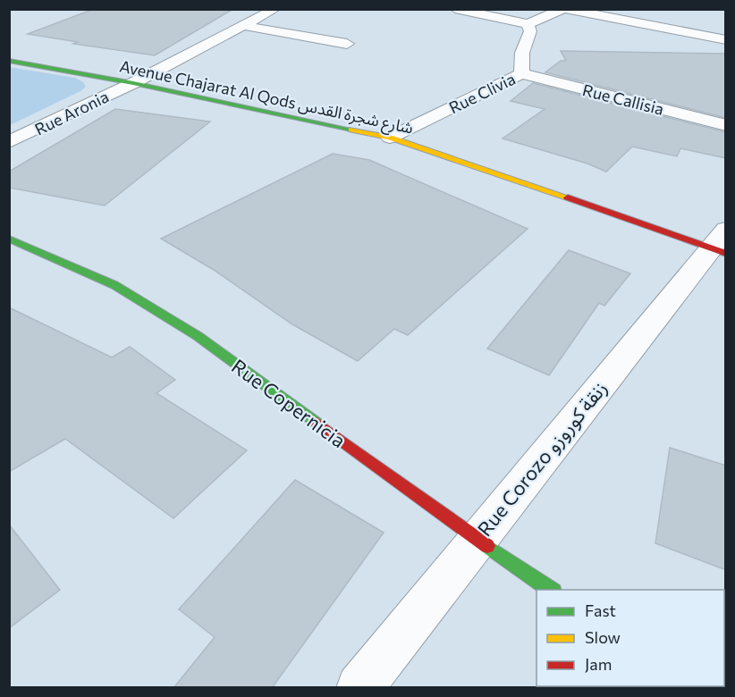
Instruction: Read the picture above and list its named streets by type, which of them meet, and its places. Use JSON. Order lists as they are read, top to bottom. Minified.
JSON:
{"streets":{"street":["Rue Clivia","Avenue Chajarat Al Qods شارع شجرة القدس","Rue Callisia","Rue Aronia","Rue Copernicia","Rue Corozo زنقة كوروزو"]},"crossings":[["Rue Clivia","Avenue Chajarat Al Qods شارع شجرة القدس"],["Rue Clivia","Rue Callisia"],["Avenue Chajarat Al Qods شارع شجرة القدس","Rue Aronia"],["Avenue Chajarat Al Qods شارع شجرة القدس","Rue Corozo زنقة كوروزو"],["Rue Copernicia","Rue Corozo زنقة كوروزو"]],"legend":["Fast","Slow","Jam"]}
